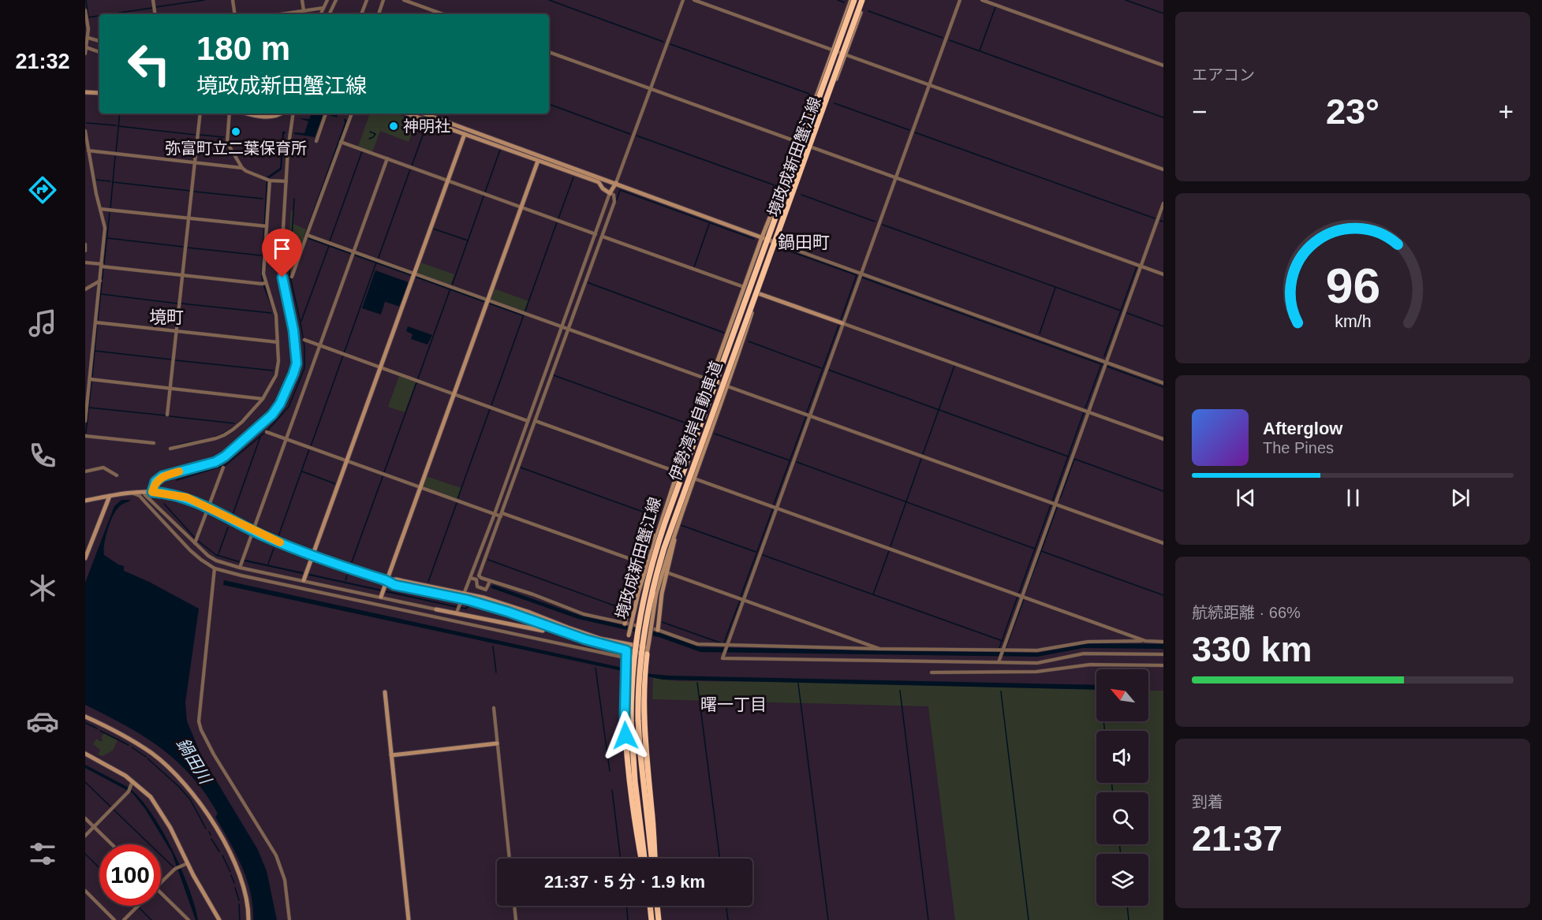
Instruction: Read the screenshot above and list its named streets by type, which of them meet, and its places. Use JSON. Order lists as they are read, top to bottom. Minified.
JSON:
{"streets":{"highway":["伊勢湾岸自動車道"],"street":["境政成新田蟹江線"]},"crossings":[["境政成新田蟹江線","伊勢湾岸自動車道"]],"districts":["鍋田町","境町","曙一丁目"],"water":["鍋田川"],"places":["神明社","弥富町立二葉保育所"],"north":"top left","page":{"tabs":"21:32","tile":["エアコン",["航続距離 · 66%","330 km"],["到着","21:37"]],"turn":["180 m","境政成新田蟹江線"],"heat":["−","23°","+"],"song":["Afterglow","The Pines"],"limit":"100","trip":"21:37 · 5 分 · 1.9 km","gauge":["96","km/h"]}}
